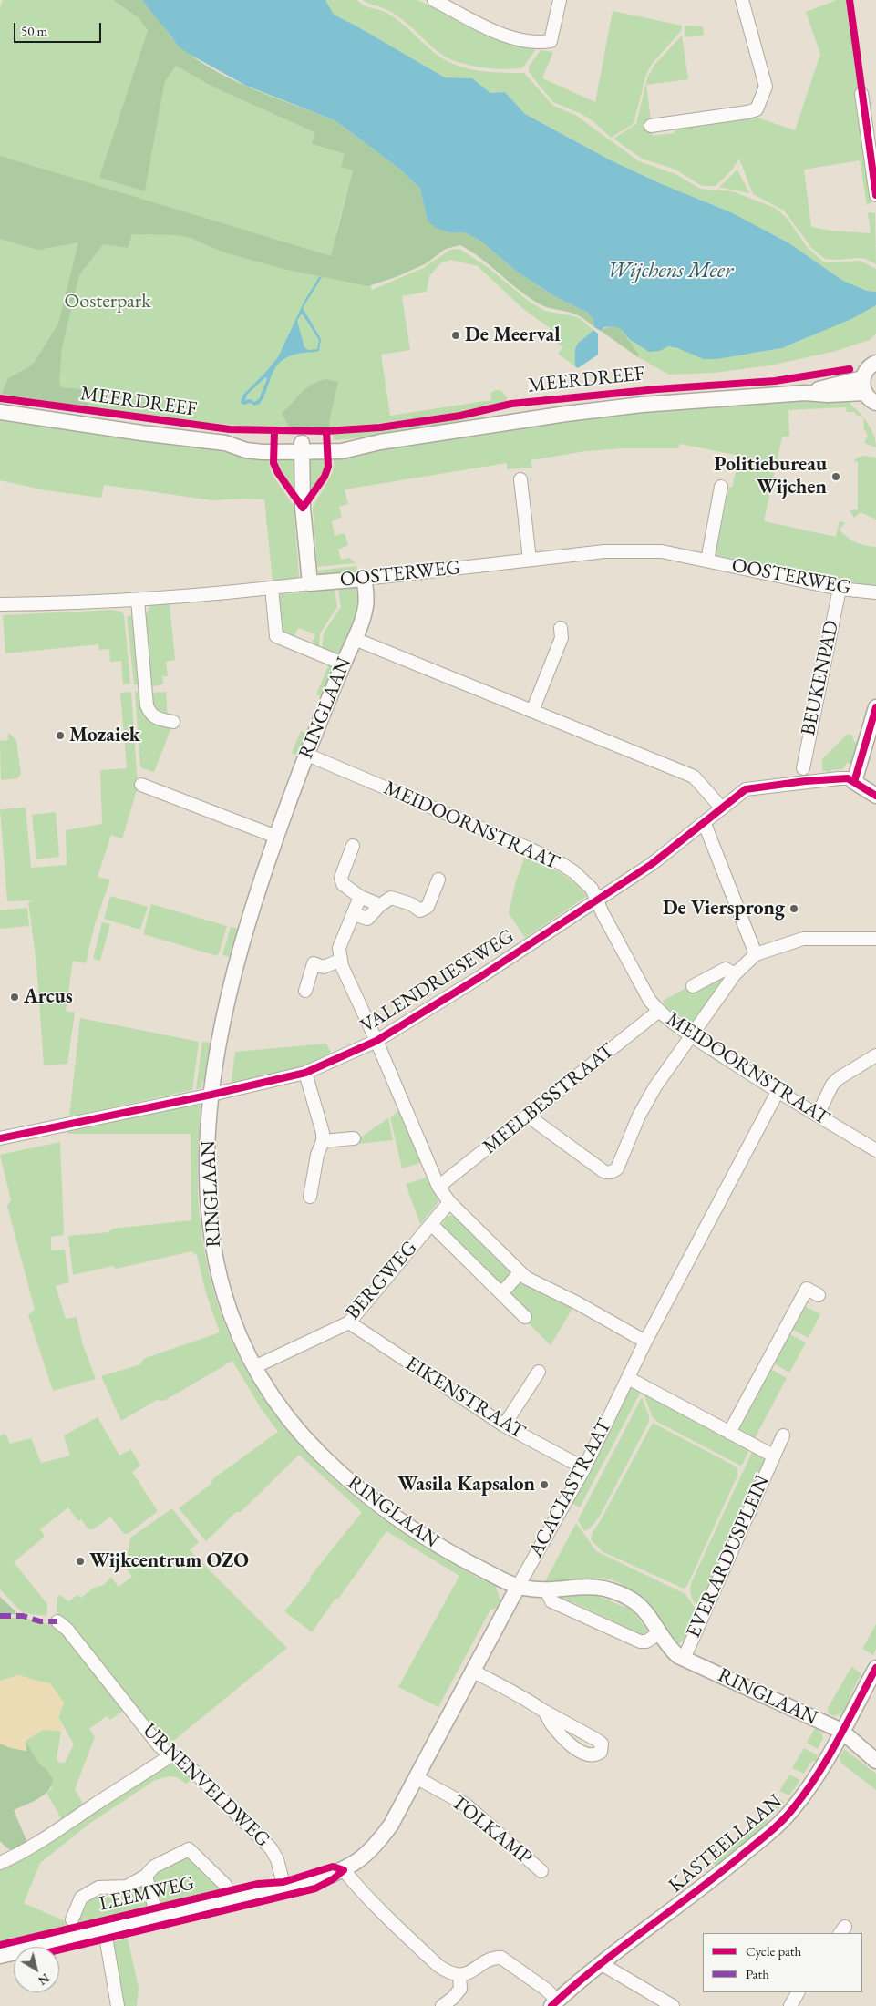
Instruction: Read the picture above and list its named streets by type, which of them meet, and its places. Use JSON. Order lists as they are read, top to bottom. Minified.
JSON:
{"streets":{"street":["MEERDREEF","OOSTERWEG","BEUKENPAD","RINGLAAN","MEIDOORNSTRAAT","VALENDRIESEWEG","MEELBESSTRAAT","BERGWEG","EIKENSTRAAT","ACACIASTRAAT","EVERARDUSPLEIN","URNENVELDWEG","TOLKAMP","KASTEELLAAN","LEEMWEG"]},"crossings":[["OOSTERWEG","BEUKENPAD"],["OOSTERWEG","RINGLAAN"],["RINGLAAN","MEIDOORNSTRAAT"],["RINGLAAN","VALENDRIESEWEG"],["RINGLAAN","BERGWEG"],["RINGLAAN","ACACIASTRAAT"],["RINGLAAN","EVERARDUSPLEIN"],["RINGLAAN","KASTEELLAAN"],["MEIDOORNSTRAAT","VALENDRIESEWEG"],["MEIDOORNSTRAAT","MEELBESSTRAAT"],["MEIDOORNSTRAAT","ACACIASTRAAT"],["BERGWEG","EIKENSTRAAT"],["EIKENSTRAAT","ACACIASTRAAT"],["ACACIASTRAAT","EVERARDUSPLEIN"],["ACACIASTRAAT","TOLKAMP"],["ACACIASTRAAT","LEEMWEG"],["URNENVELDWEG","LEEMWEG"]],"water":["Wijchens Meer"],"parks":["Oosterpark"],"places":["De Meerval","Politiebureau Wijchen","Mozaiek","De Viersprong","Arcus","Wasila Kapsalon","Wijkcentrum OZO"],"legend":["Cycle path","Path"],"scale_bar":"50 m","north":"bottom right"}
